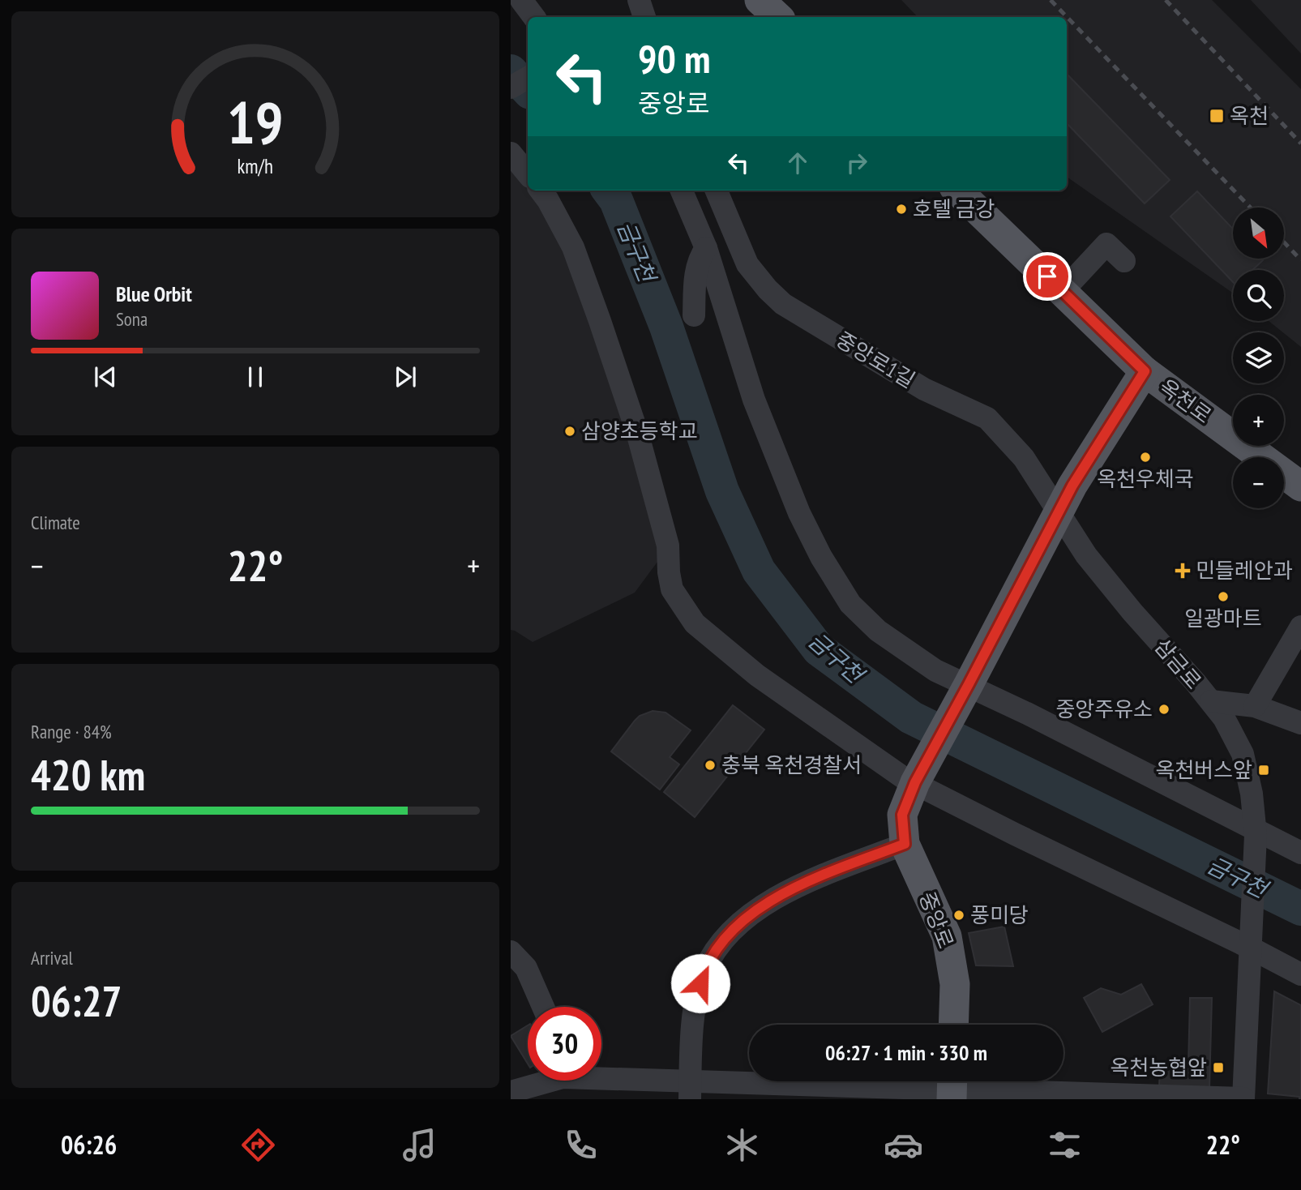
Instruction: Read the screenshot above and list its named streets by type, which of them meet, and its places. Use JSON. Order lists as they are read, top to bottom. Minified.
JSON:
{"streets":{"main road":["옥천로","중앙로"],"street":["중앙로1길","삼금로"]},"crossings":[["중앙로1길","삼금로"]],"water":["금구천"],"places":{"transit":["옥천","옥천버스앞","옥천농협앞"],"other":["호텔 금강","삼양초등학교","옥천우체국","일광마트","중앙주유소","충북 옥천경찰서","풍미당"],"health":["민들레안과"]},"north":"bottom right","page":{"turn":["90 m","중앙로"],"map_buttons":["+","−"],"song":["Blue Orbit","Sona"],"tile":["Climate",["Range · 84%","420 km"],["Arrival","06:27"]],"heat":["−","22°","+"],"limit":"30","trip":"06:27 · 1 min · 330 m","tabs":["06:26","22°"],"gauge":["19","km/h"]}}
